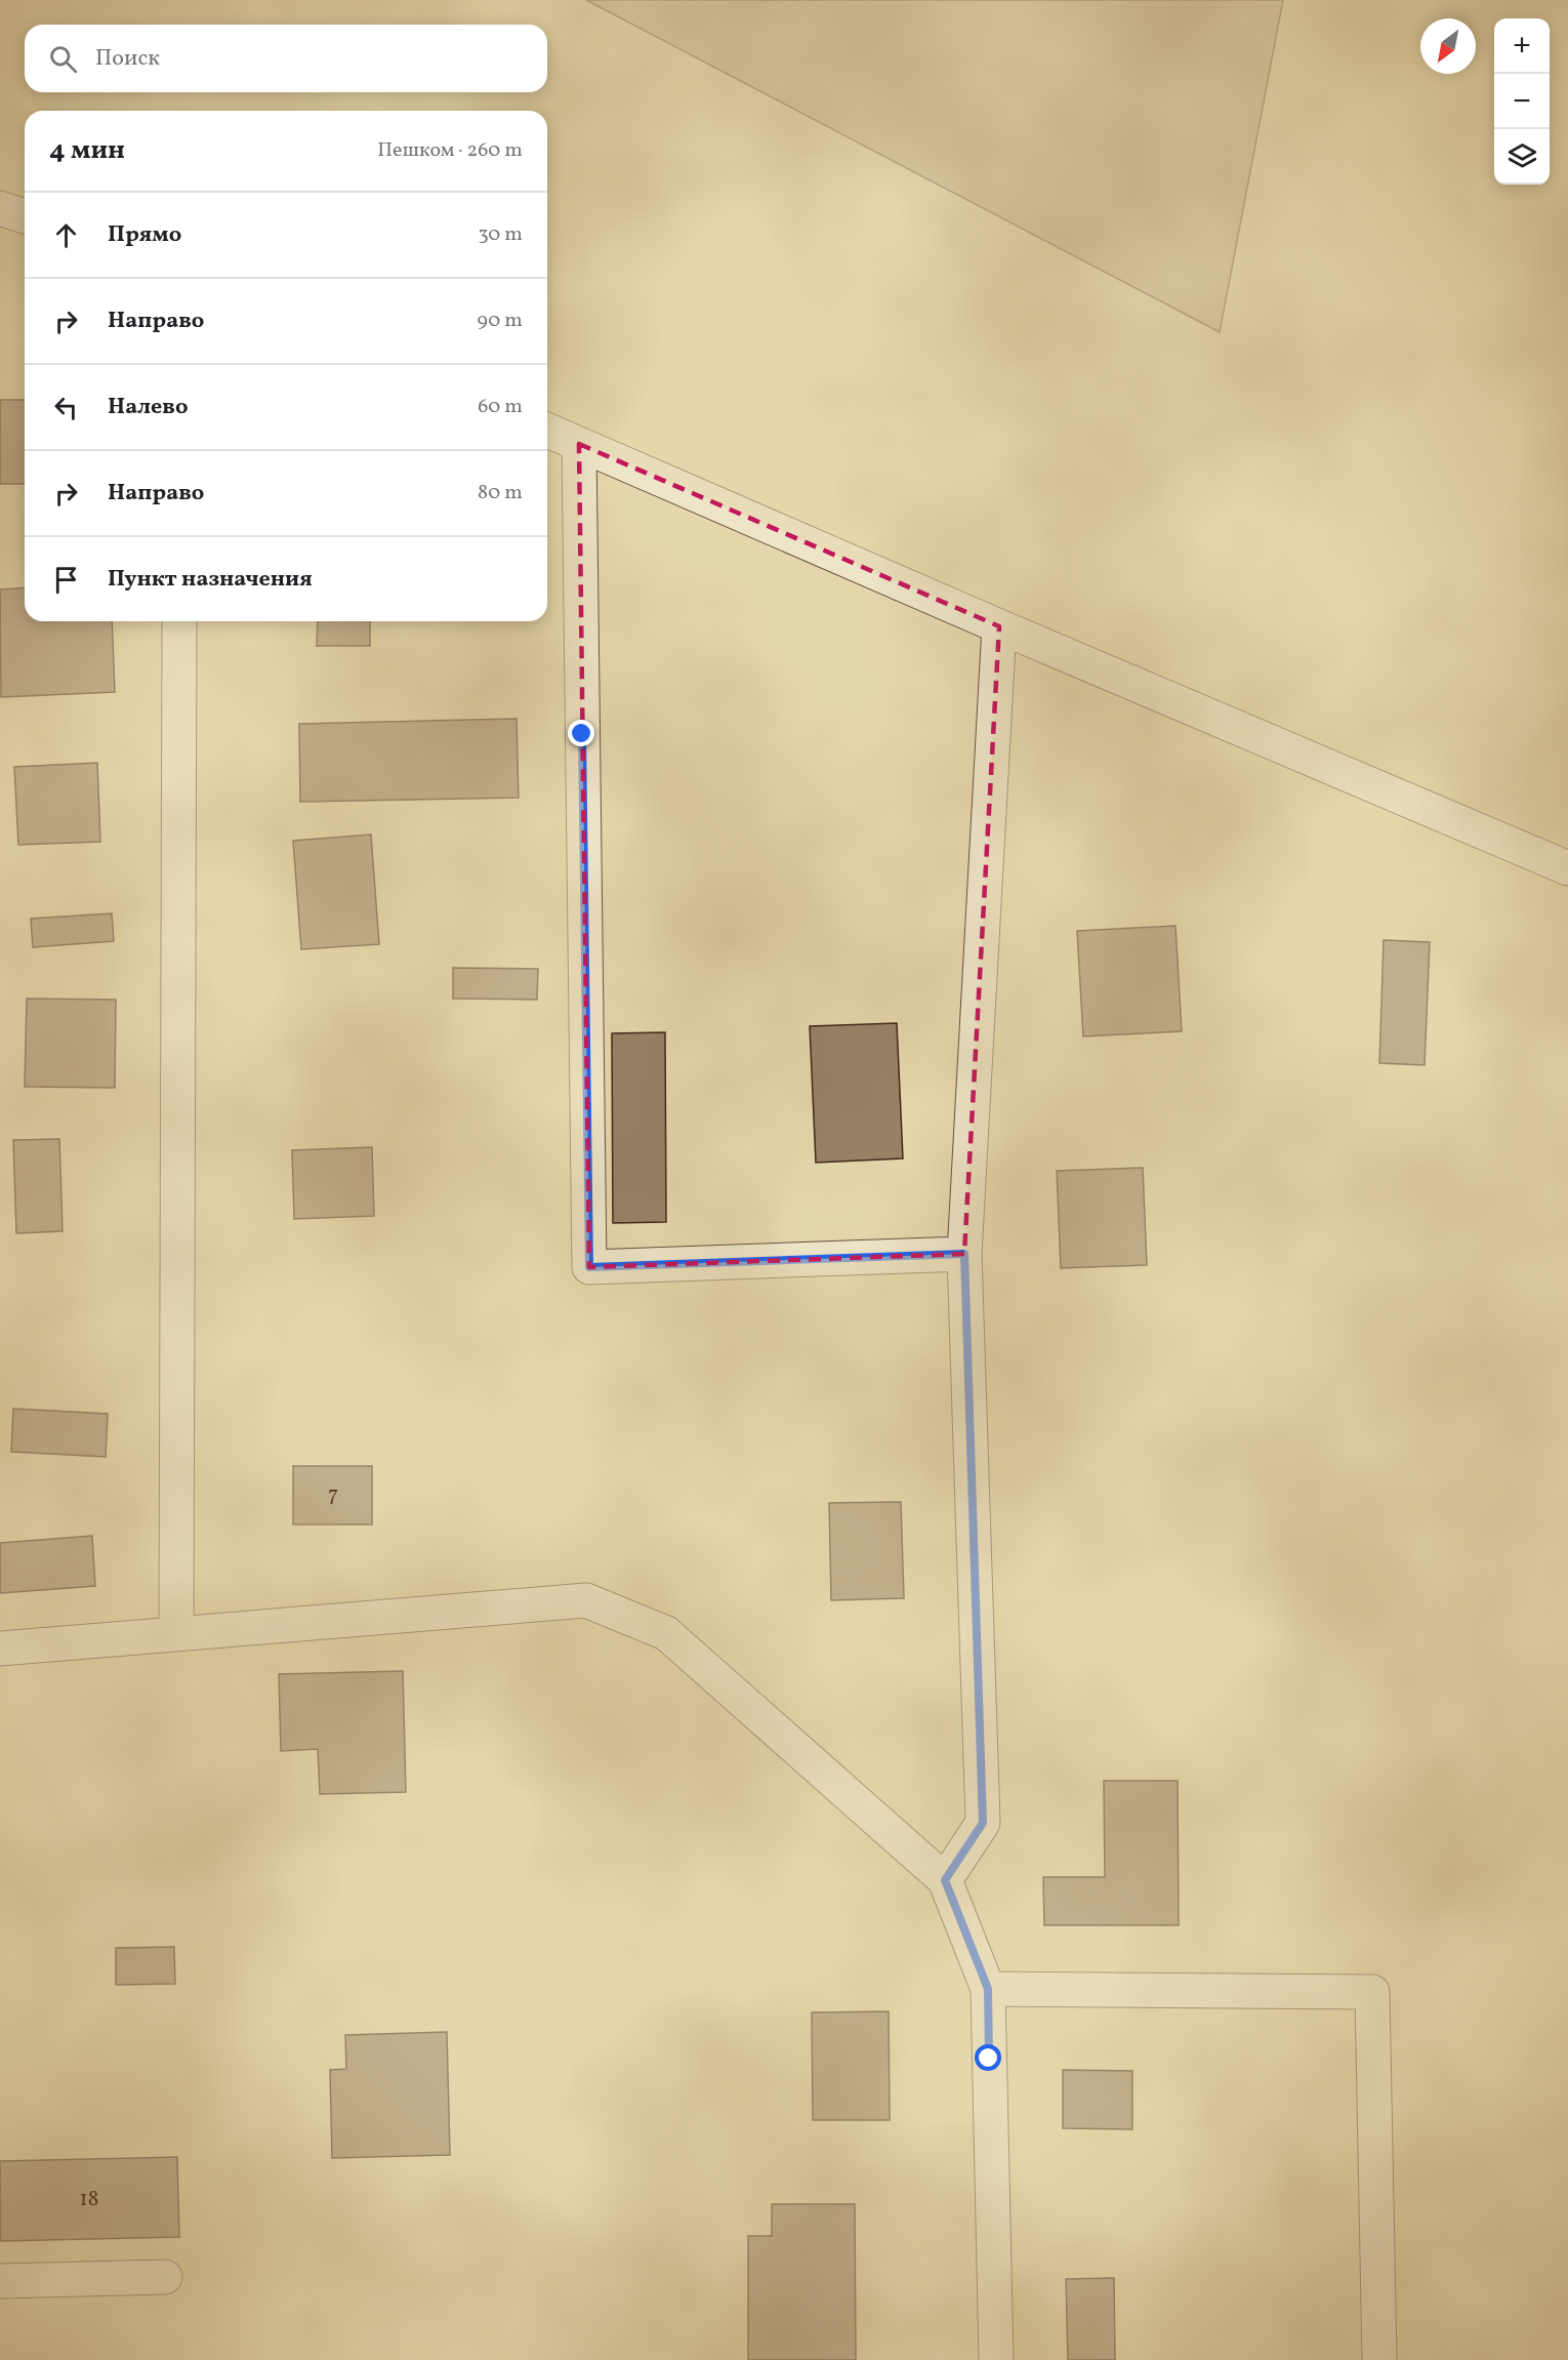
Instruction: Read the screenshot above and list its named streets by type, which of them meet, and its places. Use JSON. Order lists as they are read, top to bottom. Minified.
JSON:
{"house_numbers":["7","18"],"north":"bottom left","page":{"map_buttons":["+","−"],"search":"Поиск","heading":["4 мин","Пешком · 260 m"],"list":[["Прямо","30 m"],["Направо","90 m"],["Налево","60 m"],["Направо","80 m"],"Пункт назначения"]}}
